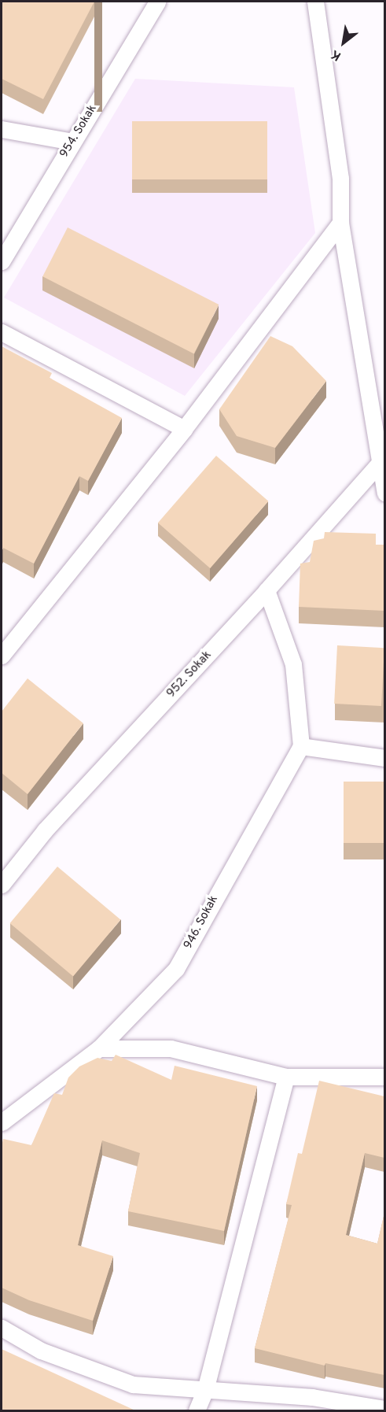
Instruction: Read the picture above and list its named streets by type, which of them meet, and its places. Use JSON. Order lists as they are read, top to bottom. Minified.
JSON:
{"streets":{"street":["954. Sokak","952. Sokak","946. Sokak"]},"north":"bottom left"}
